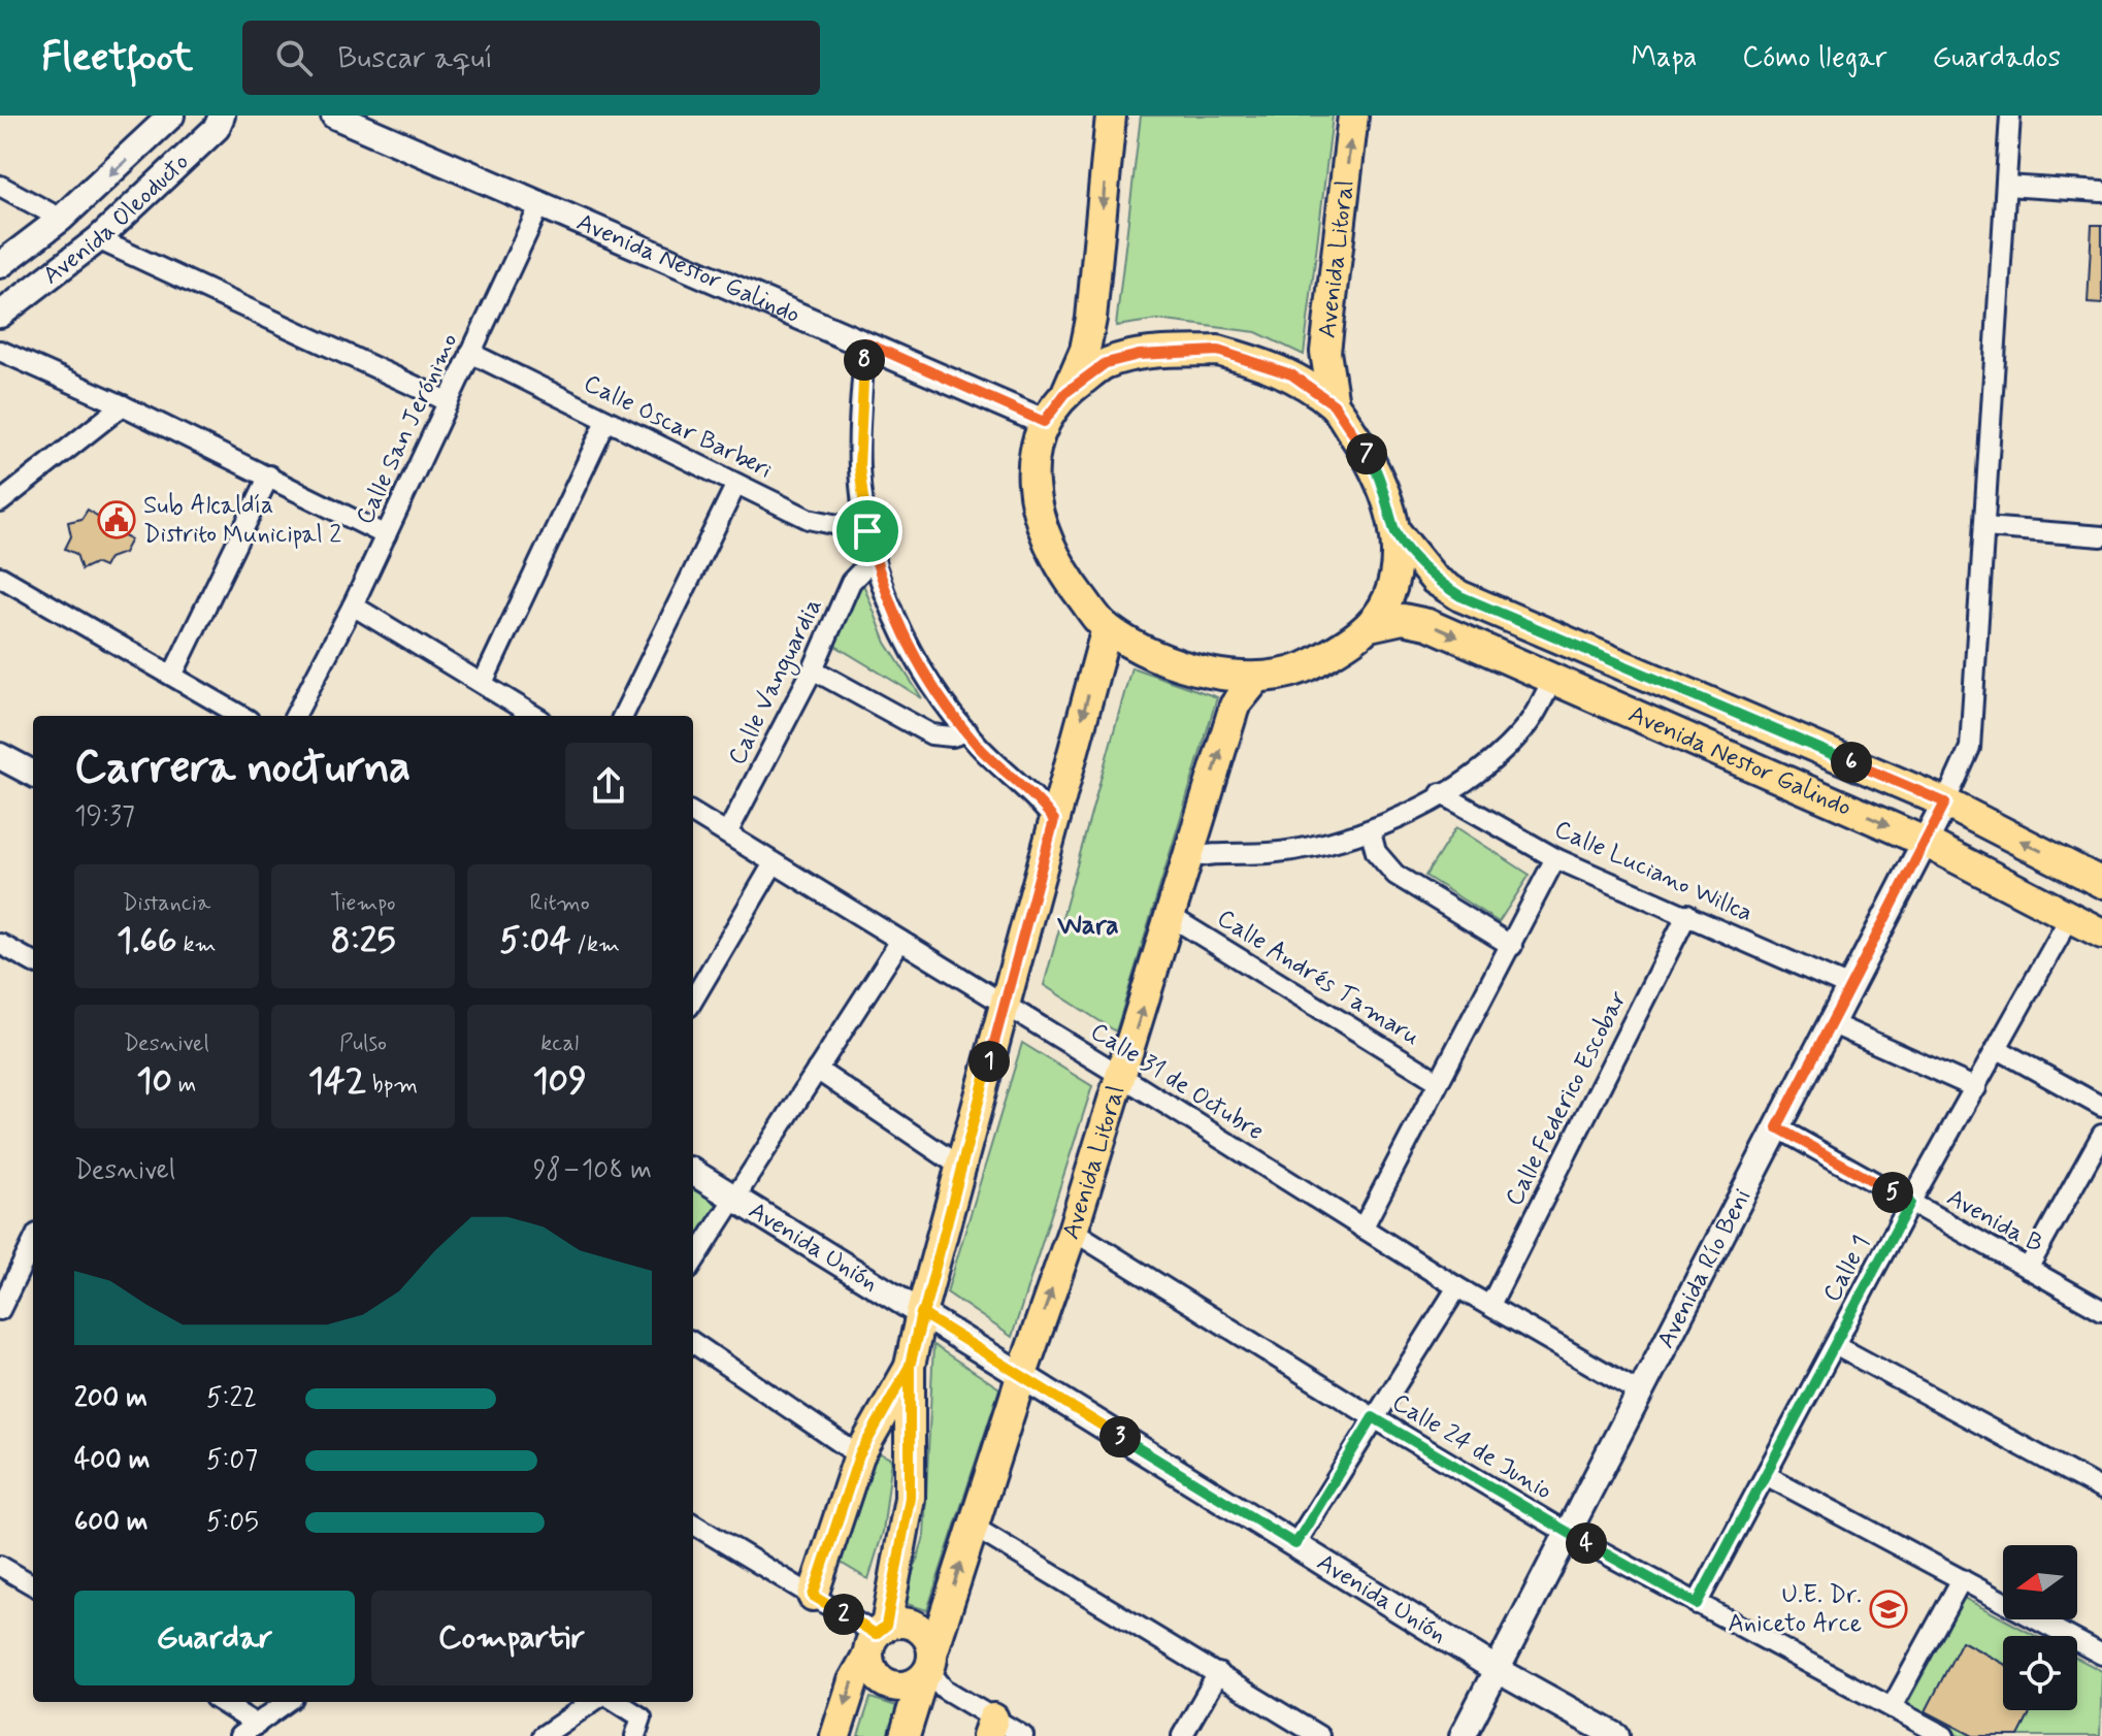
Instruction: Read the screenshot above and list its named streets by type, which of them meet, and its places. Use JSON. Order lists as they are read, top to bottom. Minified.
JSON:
{"streets":{"main road":["Avenida Litoral","Avenida Nestor Galindo"],"street":["Avenida Oleoducto","Calle Oscar Barberi","Calle San Jerónimo","Calle Vanguardia","Calle Luciano Willca","Calle Andrés Tamaru","Calle 31 de Octubre","Calle Federico Escobar","Avenida B","Avenida Unión","Avenida Río Beni","Calle 1","Calle 24 de Junio"]},"crossings":[["Avenida Litoral","Calle Andrés Tamaru"],["Avenida Litoral","Calle 31 de Octubre"],["Avenida Litoral","Avenida Unión"],["Avenida Litoral","Calle 24 de Junio"],["Avenida Nestor Galindo","Calle San Jerónimo"],["Avenida Nestor Galindo","Avenida Río Beni"],["Avenida Nestor Galindo","Calle 1"],["Calle Oscar Barberi","Calle San Jerónimo"],["Calle Vanguardia","Calle 31 de Octubre"],["Calle Luciano Willca","Calle Federico Escobar"],["Calle Luciano Willca","Avenida Río Beni"],["Calle 31 de Octubre","Calle Federico Escobar"],["Calle 31 de Octubre","Avenida Río Beni"],["Avenida B","Avenida Río Beni"],["Avenida B","Calle 1"],["Avenida Unión","Avenida Río Beni"],["Avenida Río Beni","Calle 24 de Junio"],["Calle 1","Calle 24 de Junio"]],"districts":["Wara"],"places":{"public building":["Sub Alcaldía Distrito Municipal 2"],"school or university":["U.E. Dr. Aniceto Arce"]},"north":"left","page":{"header":"Fleetfoot","search":"Buscar aquí","nav":["Mapa","Cómo llegar","Guardados"],"pins":["8","7","6","1","5","3","4","2"],"heading":["Carrera nocturna","19:37"],"stats":[["Distancia","1.66 km"],["Tiempo","8:25"],["Ritmo","5:04 /km"],["Desnivel","10 m"],["Pulso","142 bpm"],["kcal","109"]],"chart":["Desnivel","98–108 m"],"list":[{"name":"200 m","note":"5:22"},{"name":"400 m","note":"5:07"},{"name":"600 m","note":"5:05"}],"buttons":["Guardar","Compartir"]}}
